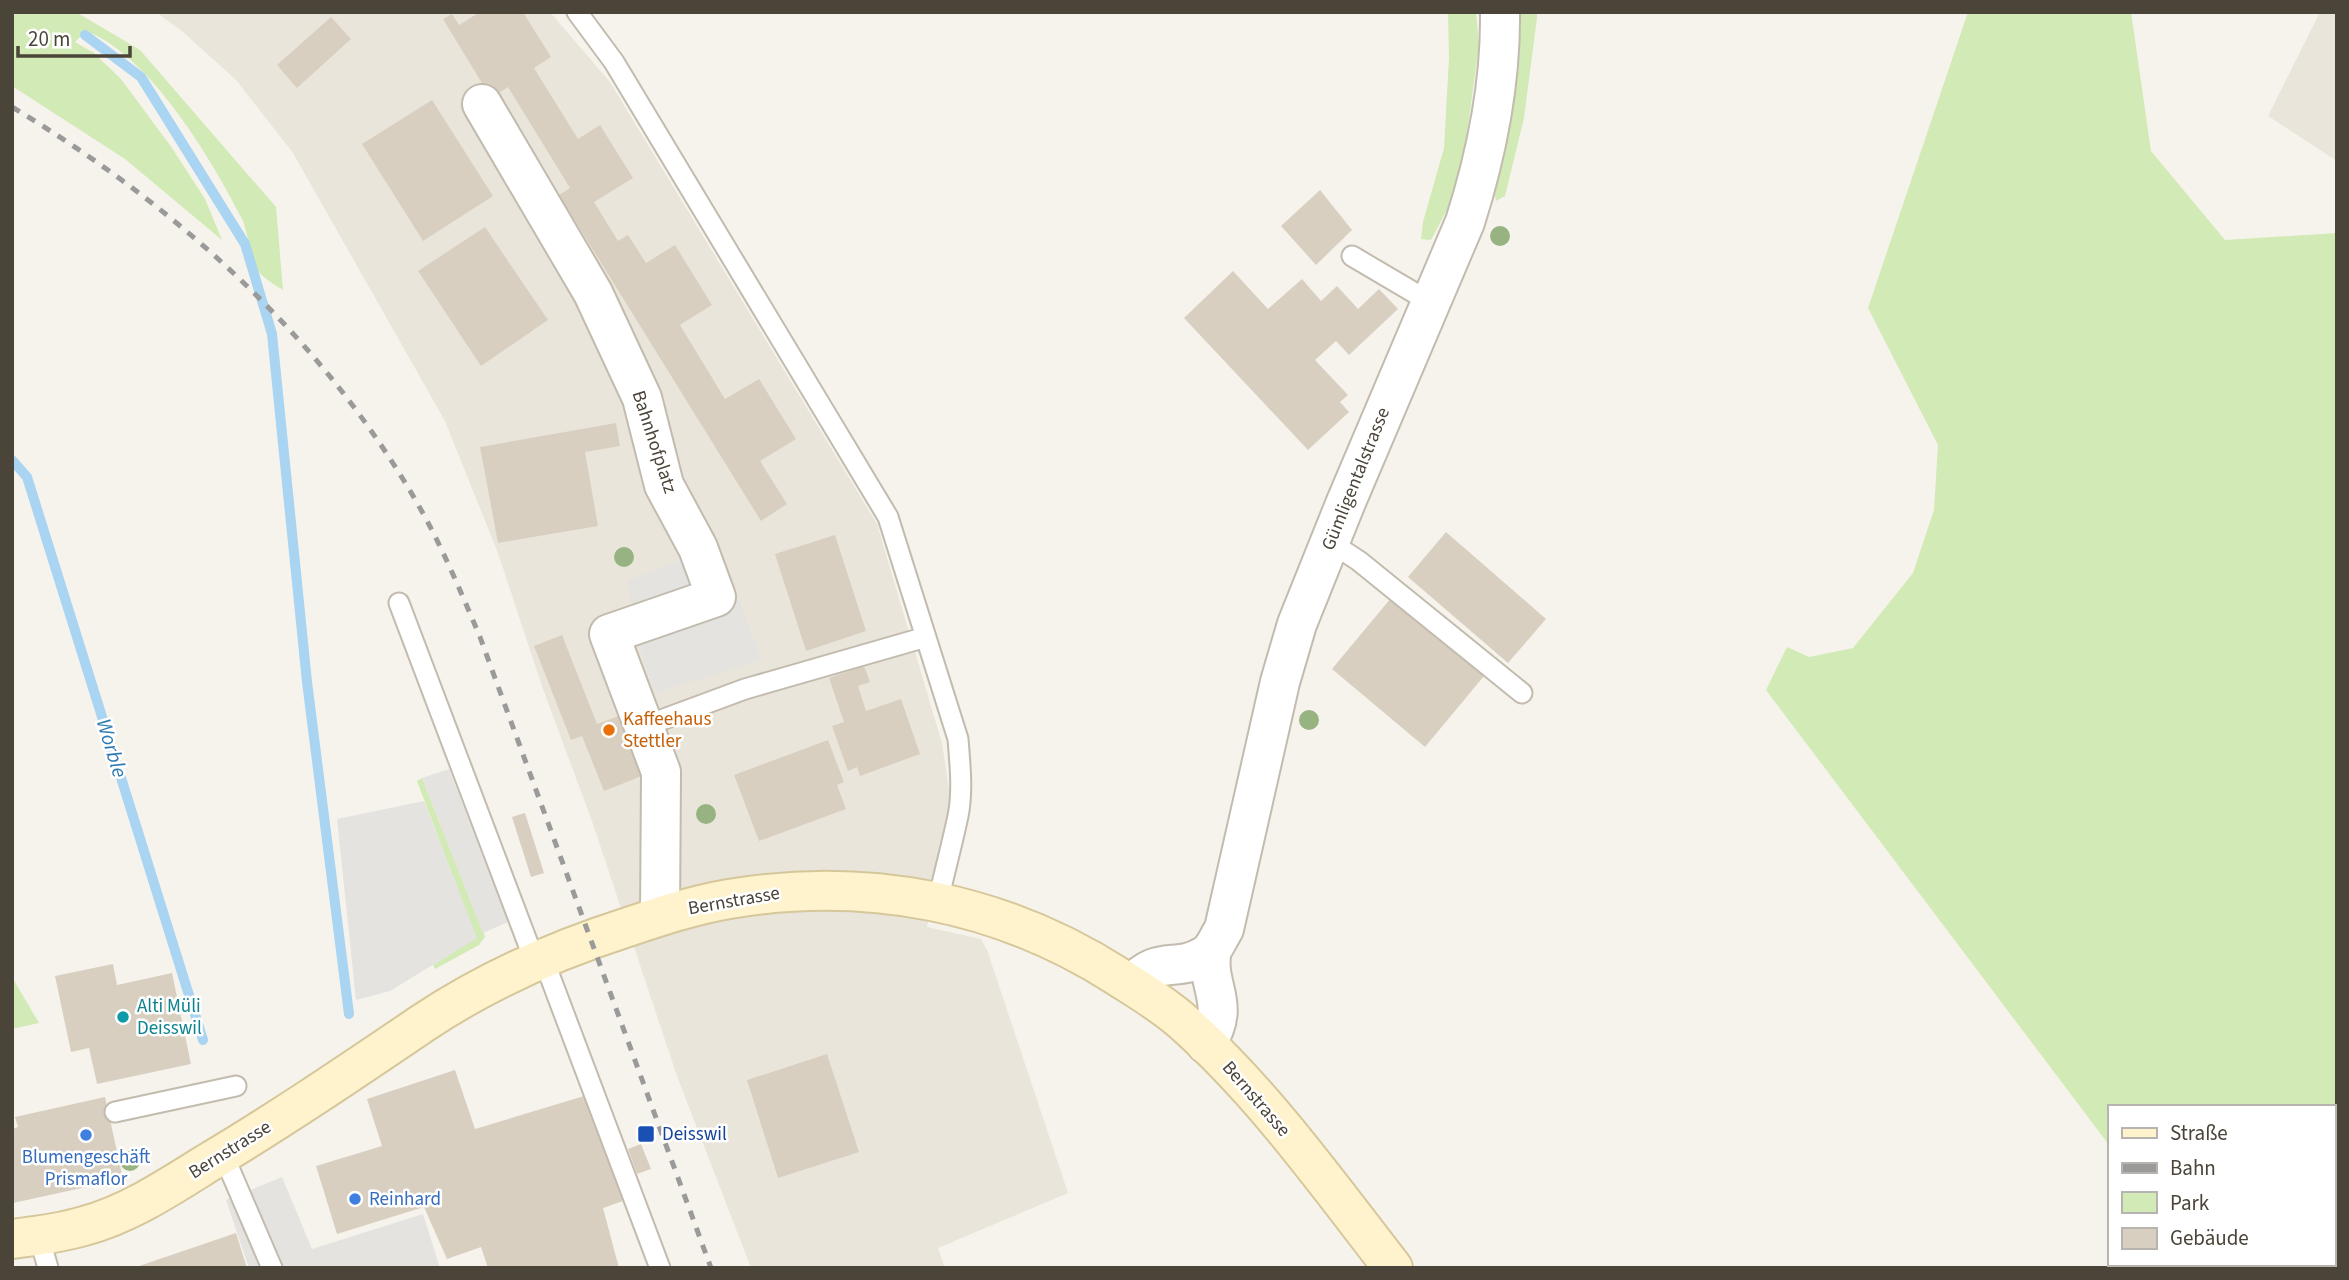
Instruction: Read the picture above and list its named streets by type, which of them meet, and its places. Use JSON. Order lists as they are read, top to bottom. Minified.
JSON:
{"streets":{"main road":["Bernstrasse"],"street":["Bahnhofplatz","Gümligentalstrasse"]},"crossings":[["Bahnhofplatz","Bernstrasse"]],"water":["Worble"],"places":{"other":["Kaffeehaus Stettler","Alti Müli Deisswil","Blumengeschäft Prismaflor","Reinhard"],"transit":["Deisswil"]},"legend":["Straße","Bahn","Park","Gebäude"],"scale_bar":"20 m"}
